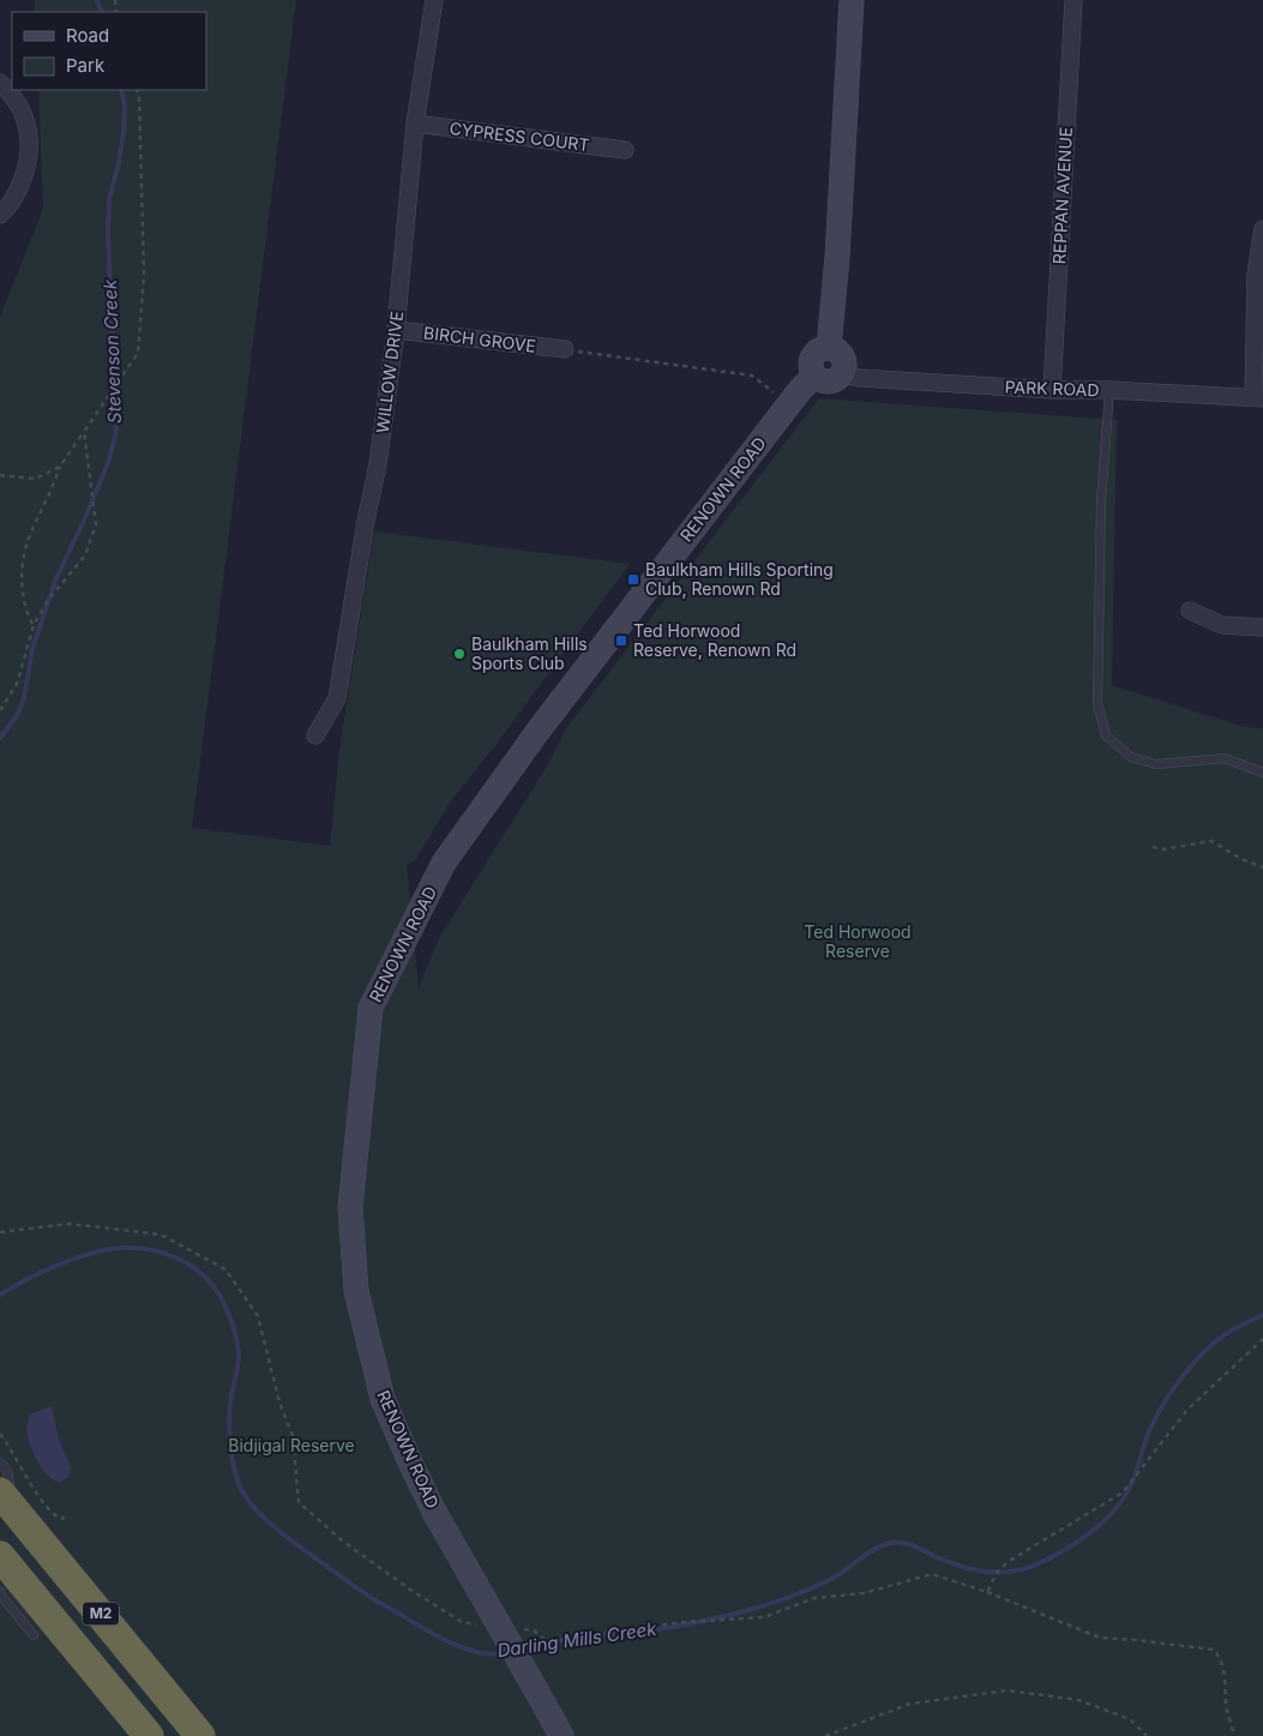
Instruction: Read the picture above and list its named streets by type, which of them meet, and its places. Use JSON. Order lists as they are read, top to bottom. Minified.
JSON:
{"streets":{"highway":["M2"],"main road":["RENOWN ROAD"],"street":["CYPRESS COURT","REPPAN AVENUE","BIRCH GROVE","WILLOW DRIVE","PARK ROAD"]},"crossings":[["CYPRESS COURT","WILLOW DRIVE"],["REPPAN AVENUE","PARK ROAD"],["BIRCH GROVE","WILLOW DRIVE"],["PARK ROAD","RENOWN ROAD"]],"water":["Stevenson Creek","Darling Mills Creek"],"parks":["Ted Horwood Reserve","Bidjigal Reserve"],"places":{"transit":["Baulkham Hills Sporting Club, Renown Rd","Ted Horwood Reserve, Renown Rd"],"other":["Baulkham Hills Sports Club"]},"legend":["Road","Park"]}
